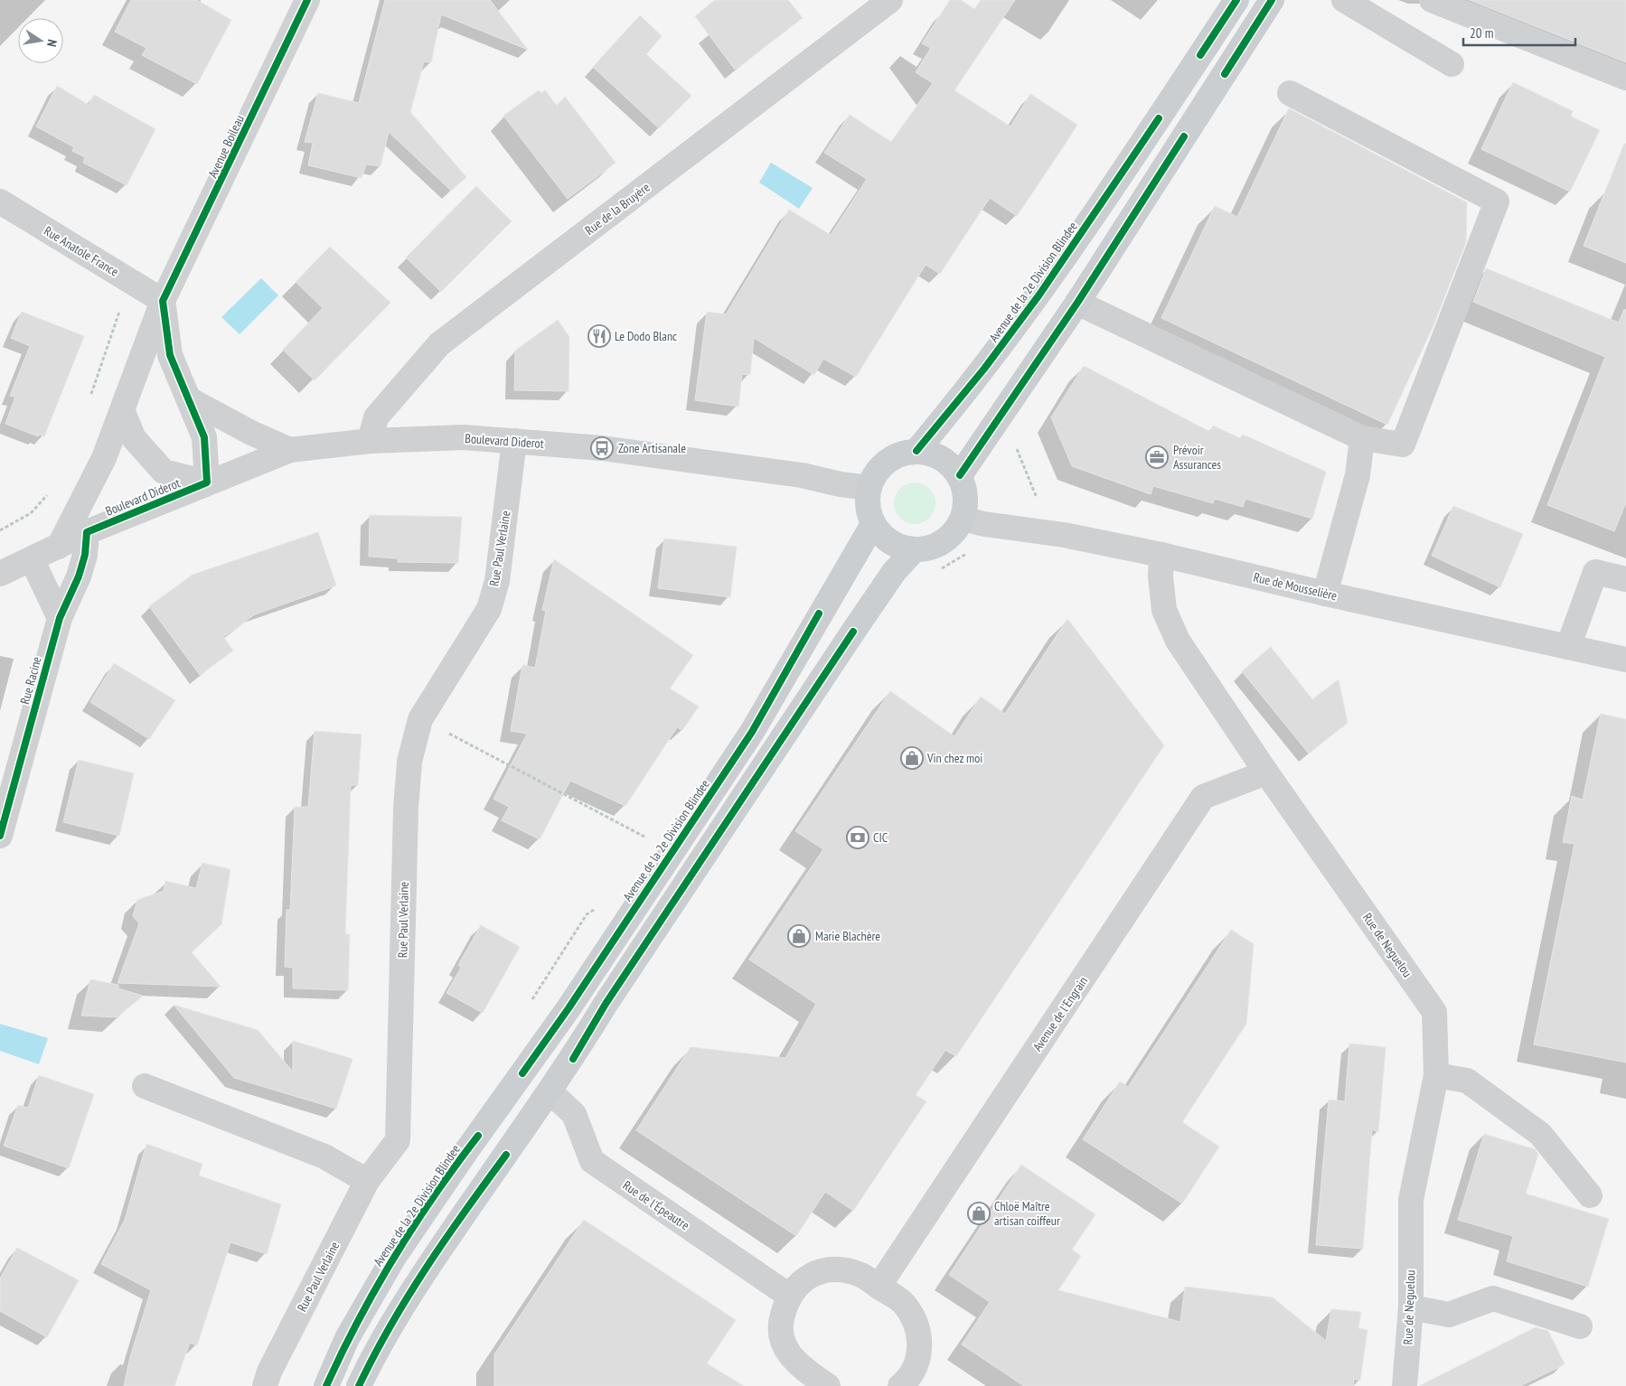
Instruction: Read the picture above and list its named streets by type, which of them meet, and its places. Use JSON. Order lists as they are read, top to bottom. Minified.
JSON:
{"streets":{"main road":["Avenue de la 2e Division Blindee"],"street":["Avenue Boileau","Rue de la Bruyère","Rue Anatole France","Boulevard Diderot","Rue Paul Verlaine","Rue de Mousselière","Rue Racine","Rue de Neguelou","Avenue de l'Engrain","Rue de l'Épeautre"]},"crossings":[["Avenue Boileau","Rue Anatole France"],["Avenue Boileau","Boulevard Diderot"],["Rue de la Bruyère","Boulevard Diderot"],["Avenue de la 2e Division Blindee","Boulevard Diderot"],["Avenue de la 2e Division Blindee","Rue de Mousselière"],["Boulevard Diderot","Rue Paul Verlaine"],["Boulevard Diderot","Rue de Mousselière"],["Boulevard Diderot","Rue Racine"],["Rue de Mousselière","Rue de Neguelou"],["Rue de Neguelou","Avenue de l'Engrain"]],"places":{"restaurant":["Le Dodo Blanc"],"bus stop":["Zone Artisanale"],"office":["Prévoir Assurances"],"shop":["Vin chez moi","Marie Blachère","Chloë Maître artisan coiffeur"],"bank":["CIC"]},"scale_bar":"20 m","north":"right"}
